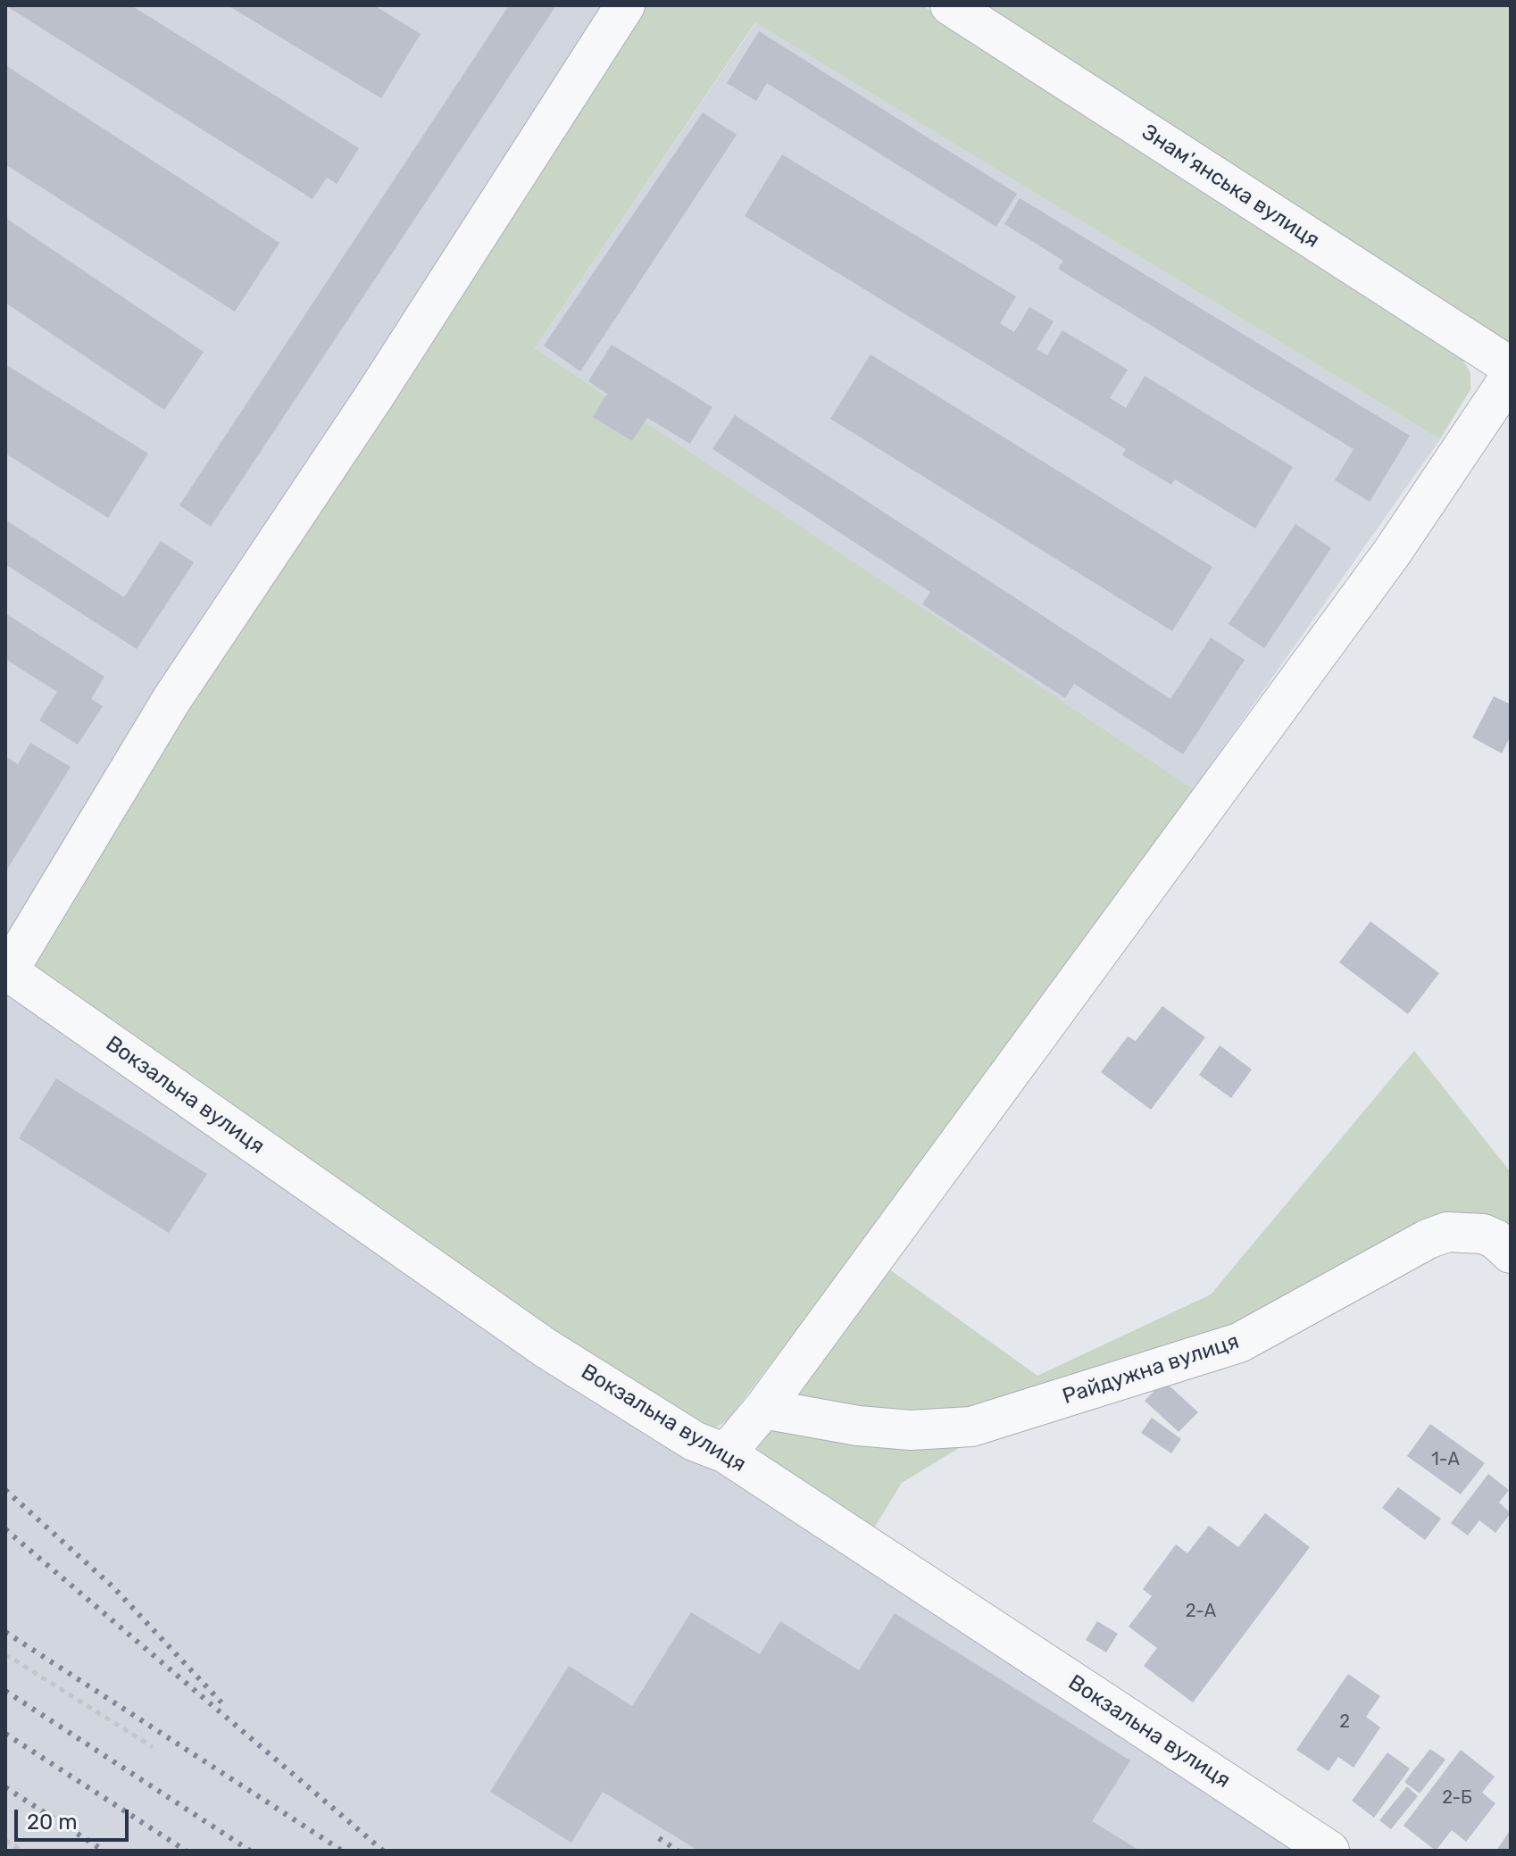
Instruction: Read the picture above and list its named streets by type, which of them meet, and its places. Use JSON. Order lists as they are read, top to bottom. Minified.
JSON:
{"streets":{"street":["Знам'янська вулиця","Вокзальна вулиця","Райдужна вулиця"]},"house_numbers":["1-А","2-А","2","2-Б"],"scale_bar":"20 m"}
